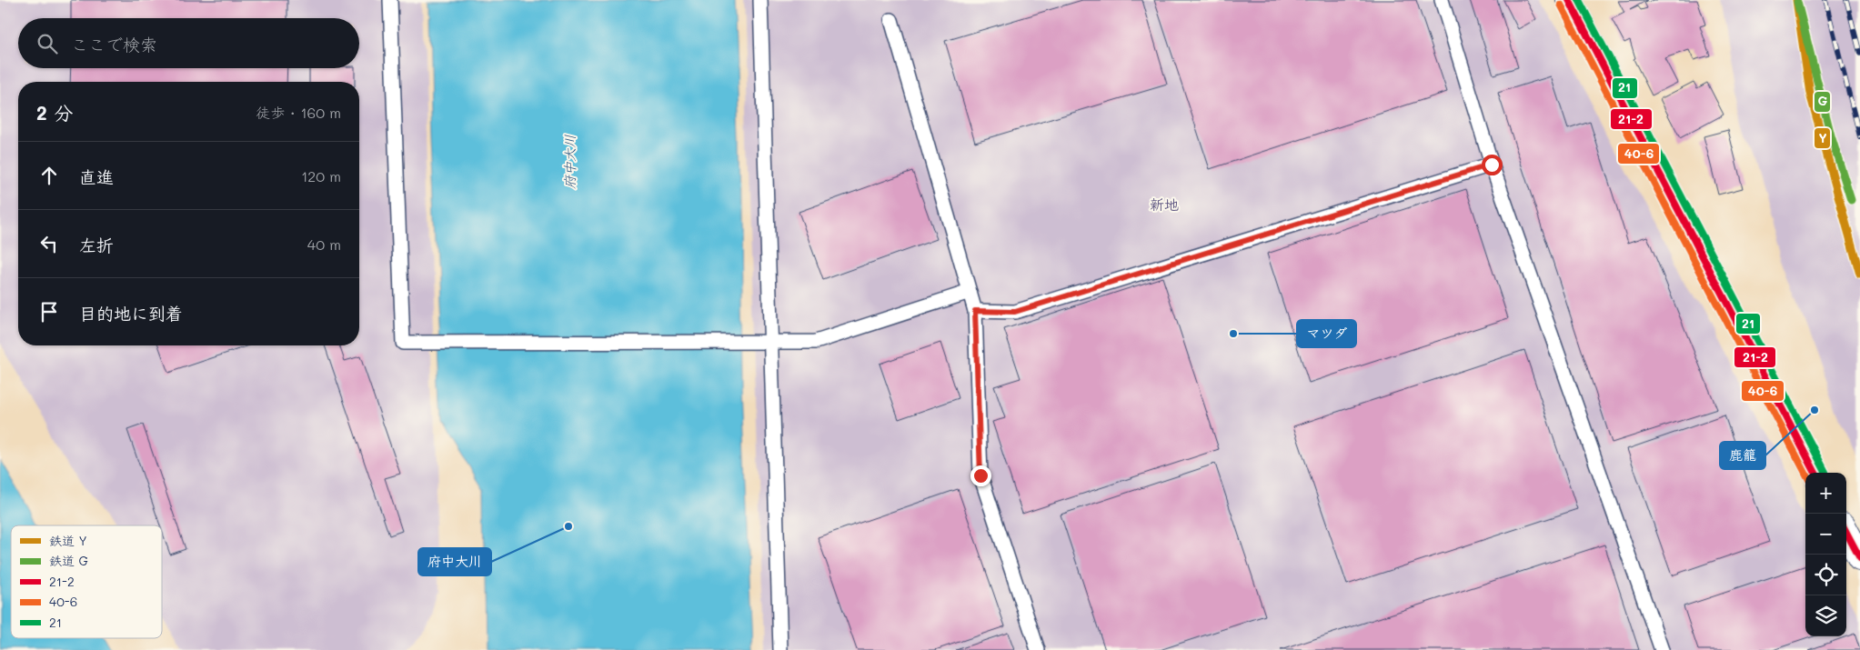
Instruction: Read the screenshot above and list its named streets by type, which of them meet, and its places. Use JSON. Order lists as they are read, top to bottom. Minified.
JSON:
{"districts":["新地"],"water":["府中大川"],"places":["マツダ","鹿籠","府中大川"],"lines":["rail line Y","transit line 21-2","transit line 21","rail line G","transit line 40-6"],"legend":["鉄道 Y","鉄道 G","21-2","40-6","21"],"page":{"search":"ここで検索","heading":["2 分","徒歩 · 160 m"],"list":[["直進","120 m"],["左折","40 m"],"目的地に到着"],"map_buttons":["+","−"]}}
